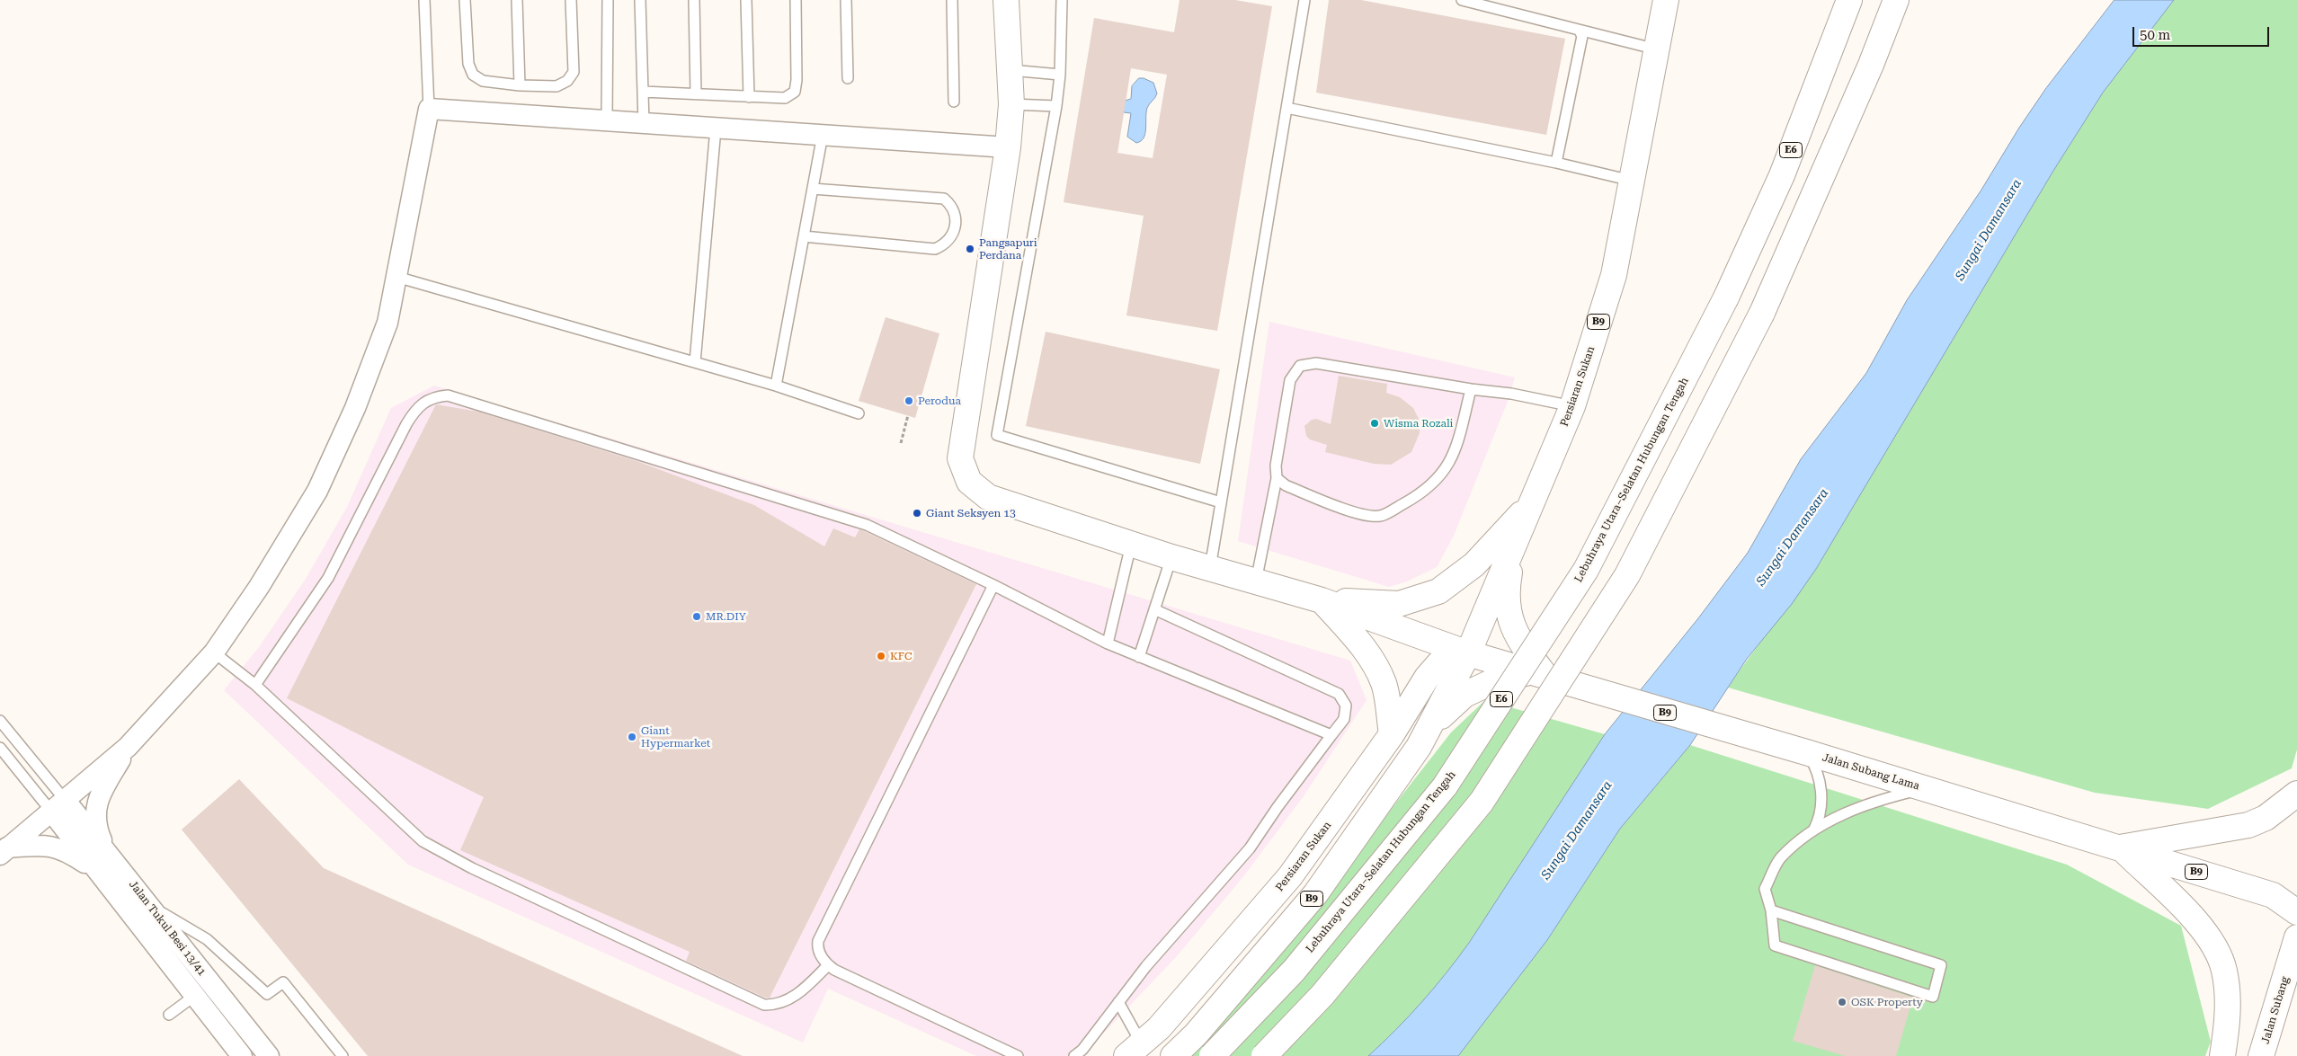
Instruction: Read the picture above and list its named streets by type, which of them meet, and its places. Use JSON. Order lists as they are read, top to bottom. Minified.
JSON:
{"streets":{"main road":["E6","B9","Persiaran Sukan","Lebuhraya Utara–Selatan Hubungan Tengah","Jalan Subang Lama","Jalan Subang"],"street":["Jalan Tukul Besi 13/41"]},"crossings":[["B9","Jalan Subang Lama"],["Persiaran Sukan","Jalan Subang Lama"]],"water":["Sungai Damansara"],"places":["Pangsapuri Perdana","Perodua","Wisma Rozali","Giant Seksyen 13","MR.DIY","KFC","Giant Hypermarket","OSK Property"],"scale_bar":"50 m"}
